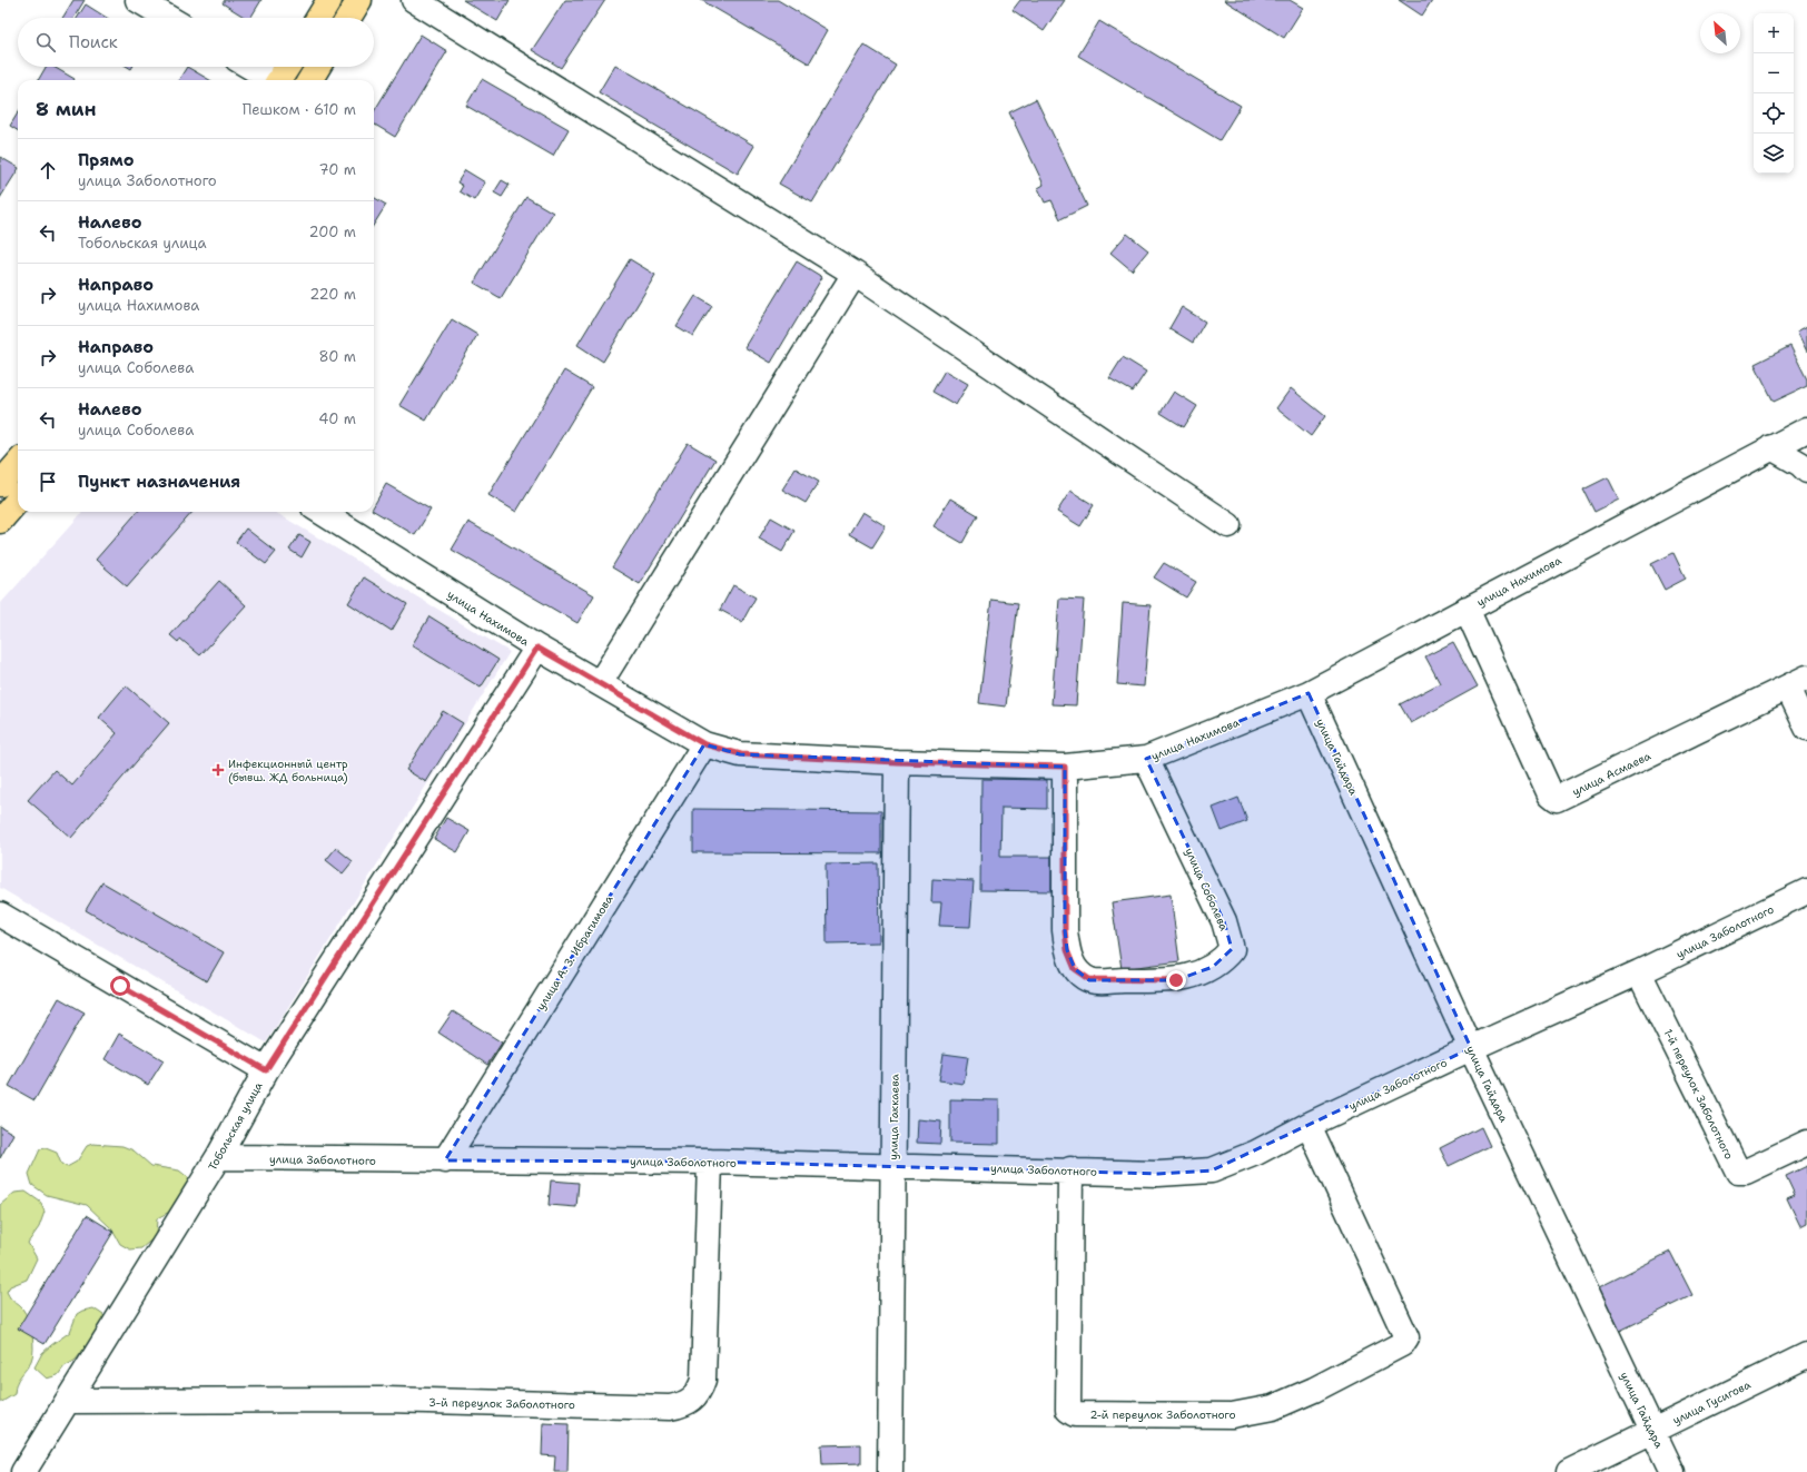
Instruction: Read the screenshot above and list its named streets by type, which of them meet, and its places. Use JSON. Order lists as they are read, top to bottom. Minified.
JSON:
{"streets":{"street":["улица Нахимова","улица Гайдара","улица Асмаева","улица Соболева","улица Заболотного","улица А. З. Ибрагимова","1-й переулок Заболотного","улица Гаккаева","Тобольская улица","улица Гусигова","3-й переулок Заболотного","2-й переулок Заболотного"]},"crossings":[["улица Нахимова","улица Гайдара"],["улица Нахимова","улица Асмаева"],["улица Нахимова","улица Соболева"],["улица Нахимова","улица А. З. Ибрагимова"],["улица Нахимова","улица Гаккаева"],["улица Нахимова","Тобольская улица"],["улица Гайдара","улица Заболотного"],["улица Гайдара","улица Гусигова"],["улица Заболотного","улица А. З. Ибрагимова"],["улица Заболотного","1-й переулок Заболотного"],["улица Заболотного","улица Гаккаева"],["улица Заболотного","Тобольская улица"],["улица Заболотного","3-й переулок Заболотного"],["улица Заболотного","2-й переулок Заболотного"],["Тобольская улица","3-й переулок Заболотного"]],"places":{"health":["Инфекционный центр (бывш. ЖД больница)"]},"north":"top left","page":{"map_buttons":["+","−"],"search":"Поиск","heading":["8 мин","Пешком · 610 m"],"list":[["Прямо","улица Заболотного","70 m"],["Налево","Тобольская улица","200 m"],["Направо","улица Нахимова","220 m"],["Направо","улица Соболева","80 m"],["Налево","улица Соболева","40 m"],"Пункт назначения"]}}
